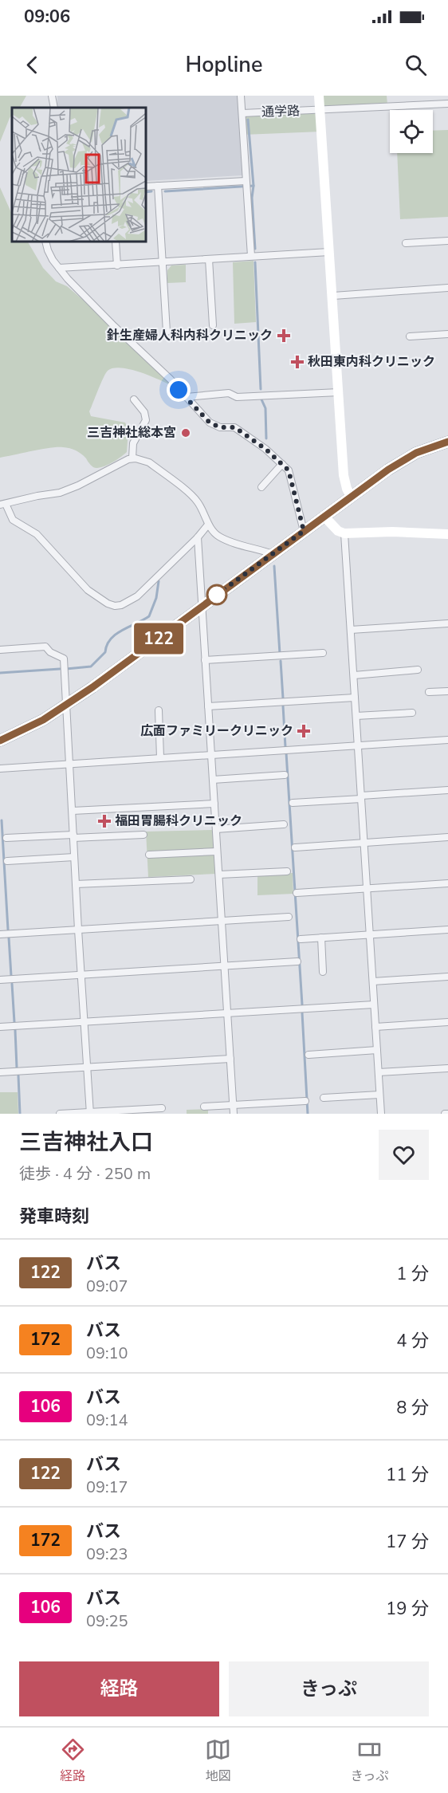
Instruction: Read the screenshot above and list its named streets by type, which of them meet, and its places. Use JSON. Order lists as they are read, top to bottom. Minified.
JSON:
{"streets":{"street":["通学路"]},"places":{"health":["針生産婦人科内科クリニック","秋田東内科クリニック","広面ファミリークリニック","福田胃腸科クリニック"],"other":["三吉神社総本宮"]},"lines":["bus line 122"],"page":{"status":"09:06","header":"Hopline","on_map":"122","heading":[["三吉神社入口","徒歩 · 4 分 · 250 m"],"発車時刻"],"list":[{"mark":"122","name":"バス","note":"09:07","value":"1 分"},{"mark":"172","name":"バス","note":"09:10","value":"4 分"},{"mark":"106","name":"バス","note":"09:14","value":"8 分"},{"mark":"122","name":"バス","note":"09:17","value":"11 分"},{"mark":"172","name":"バス","note":"09:23","value":"17 分"},{"mark":"106","name":"バス","note":"09:25","value":"19 分"}],"buttons":["経路","きっぷ"],"tabs":["経路","地図","きっぷ"]}}
